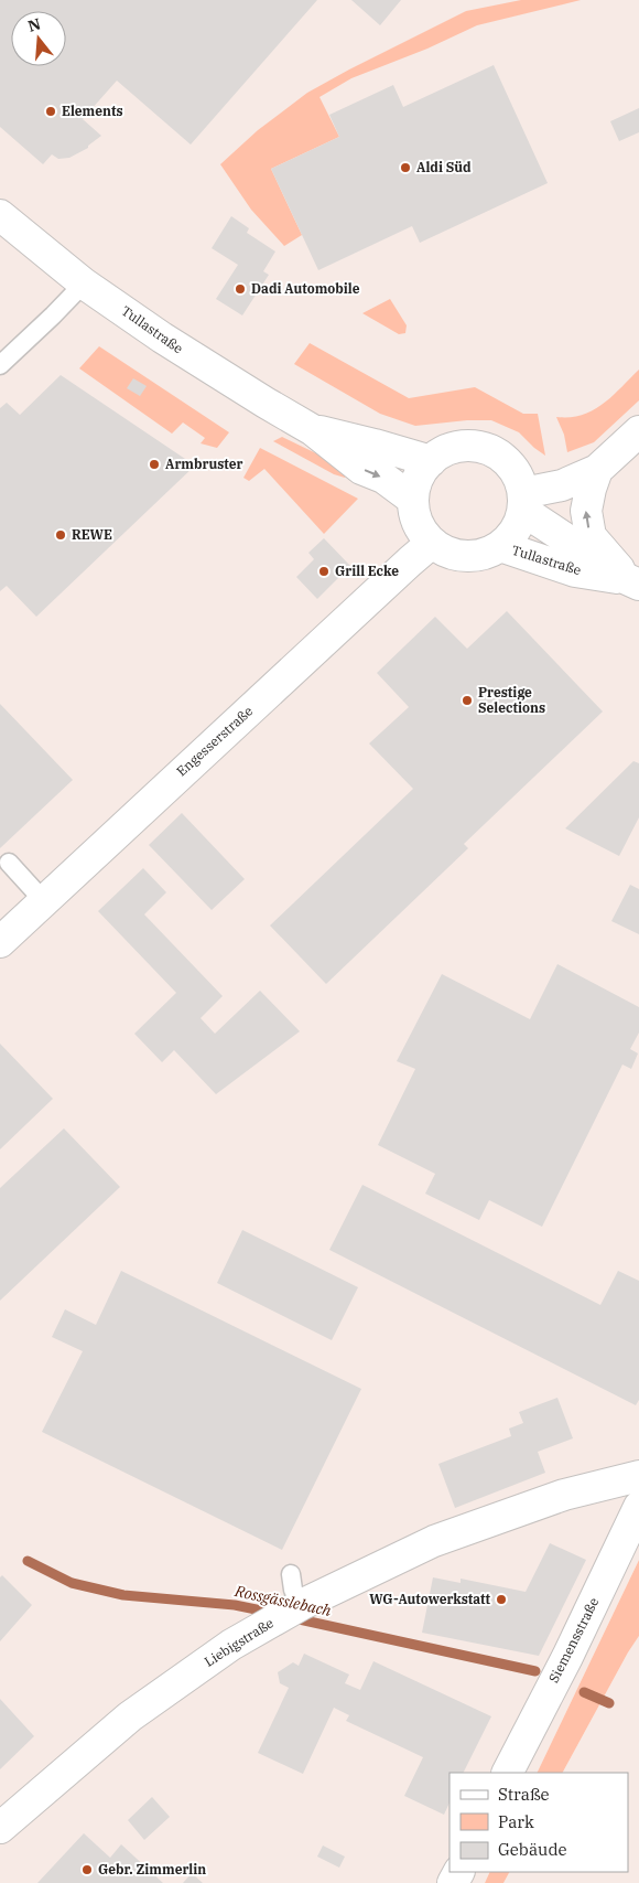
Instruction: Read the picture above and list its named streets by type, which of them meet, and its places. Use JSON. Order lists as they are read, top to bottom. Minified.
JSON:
{"streets":{"street":["Tullastraße","Engesserstraße","Siemensstraße","Liebigstraße"]},"crossings":[["Tullastraße","Engesserstraße"]],"water":["Rossgässlebach"],"places":["Elements","Aldi Süd","Dadi Automobile","Armbruster","REWE","Grill Ecke","Prestige Selections","WG-Autowerkstatt","Gebr. Zimmerlin"],"legend":["Straße","Park","Gebäude"],"north":"top"}
